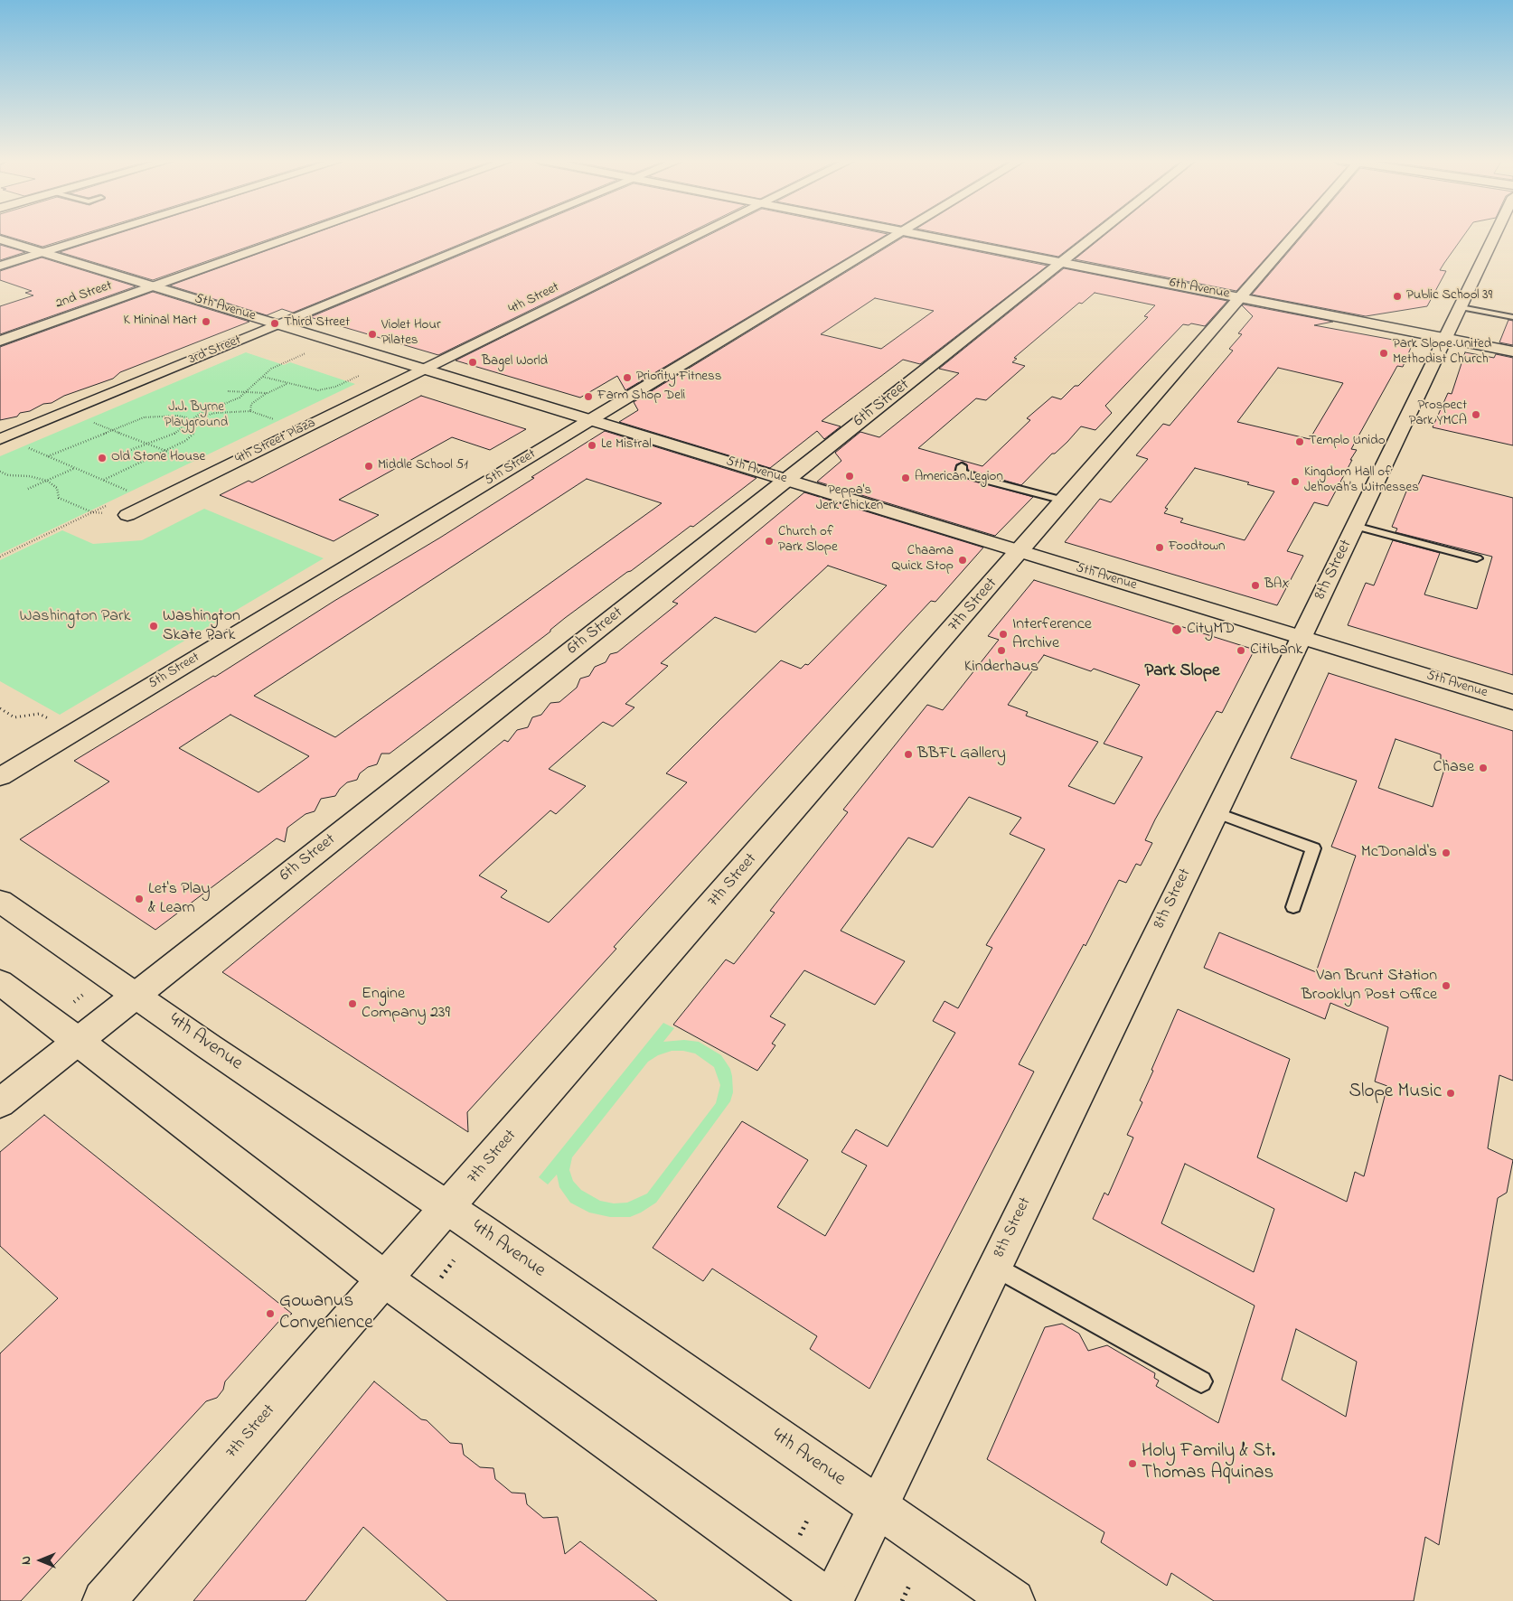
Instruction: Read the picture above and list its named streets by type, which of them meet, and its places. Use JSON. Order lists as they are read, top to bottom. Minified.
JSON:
{"streets":{"street":["6th Avenue","2nd Street","4th Street","5th Avenue","3rd Street","6th Street","4th Street Plaza","5th Street","8th Street","7th Street","4th Avenue"]},"crossings":[["6th Avenue","6th Street"],["6th Avenue","8th Street"],["6th Avenue","7th Street"],["2nd Street","5th Avenue"],["4th Street","5th Avenue"],["4th Street","4th Street Plaza"],["5th Avenue","3rd Street"],["5th Avenue","6th Street"],["5th Avenue","4th Street Plaza"],["5th Avenue","5th Street"],["5th Avenue","8th Street"],["5th Avenue","7th Street"],["6th Street","4th Avenue"],["8th Street","4th Avenue"],["7th Street","4th Avenue"]],"districts":["Park Slope"],"parks":["J.J. Byrne Playground","Washington Park"],"places":["Public School 39","K Mininal Mart","Third Street","Violet Hour Pilates","Park Slope United Methodist Church","Bagel World","Priority Fitness","Farm Shop Deli","Prospect Park YMCA","Templo Unido","Le Mistral","Old Stone House","Middle School 51","Peppa's Jerk Chicken","American Legion","Kingdom Hall of Jehovah’s Witnesses","Church of Park Slope","Foodtown","Chaama Quick Stop","BAX","Washington Skate Park","CityMD","Interference Archive","Kinderhaus","Citibank","BBFL Gallery","Chase","McDonald's","Let's Play & Learn","Van Brunt Station Brooklyn Post Office","Engine Company 239","Slope Music","Gowanus Convenience","Holy Family & St. Thomas Aquinas"],"north":"left"}
